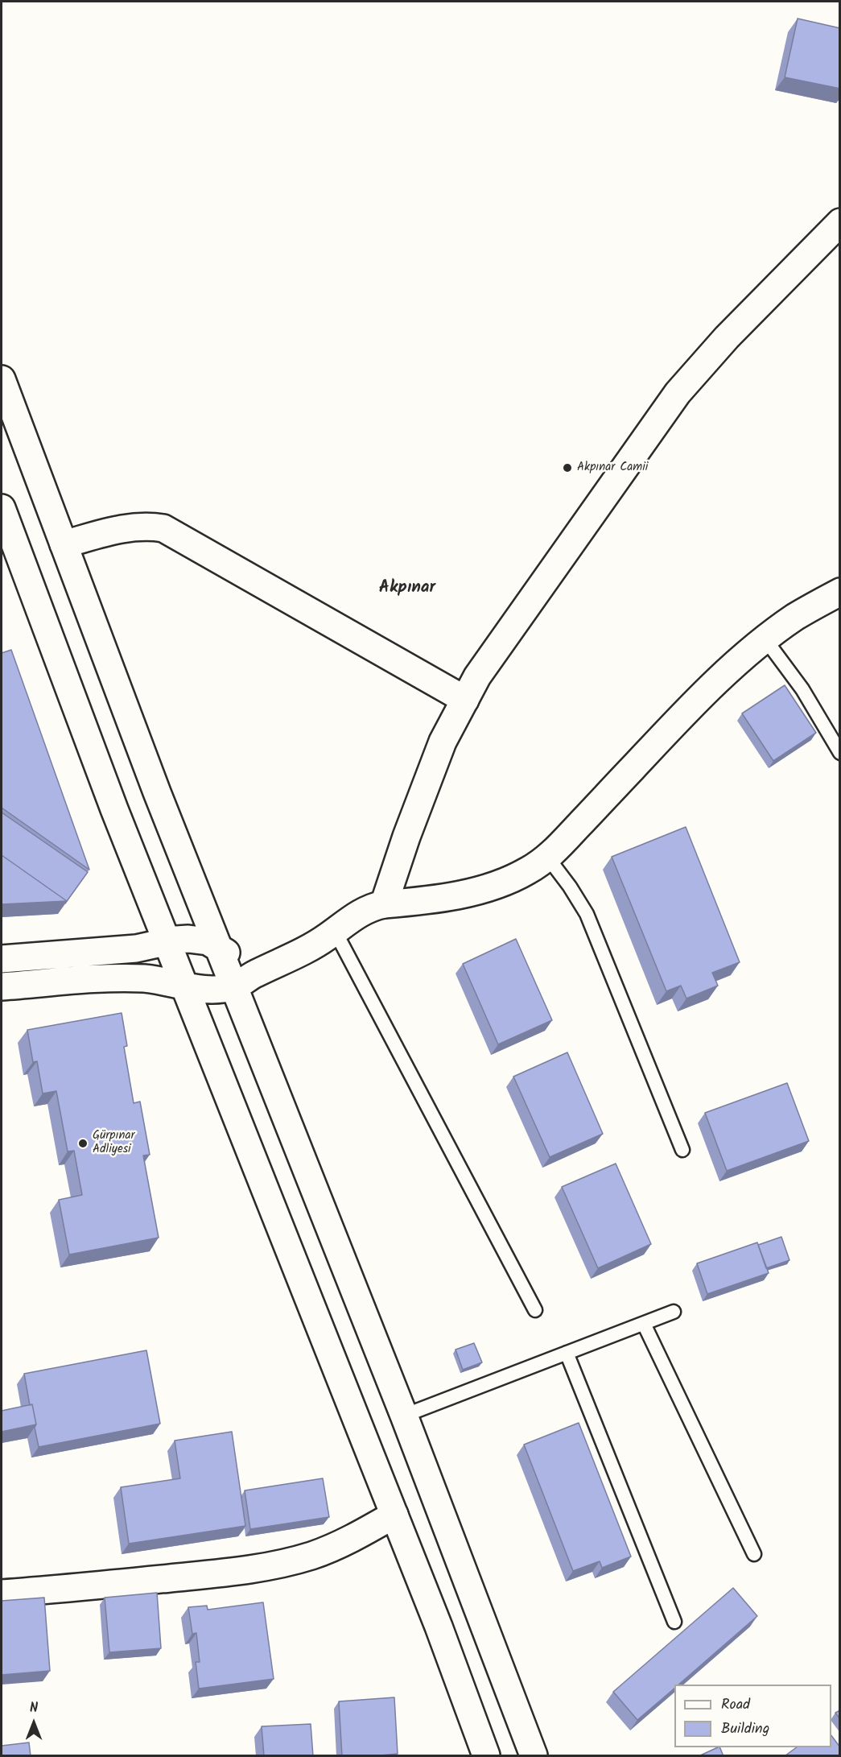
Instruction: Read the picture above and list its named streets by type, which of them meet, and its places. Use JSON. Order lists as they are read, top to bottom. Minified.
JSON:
{"districts":["Akpınar"],"places":["Akpınar Camii","Gürpınar Adliyesi"],"legend":["Road","Building"],"north":"top"}
